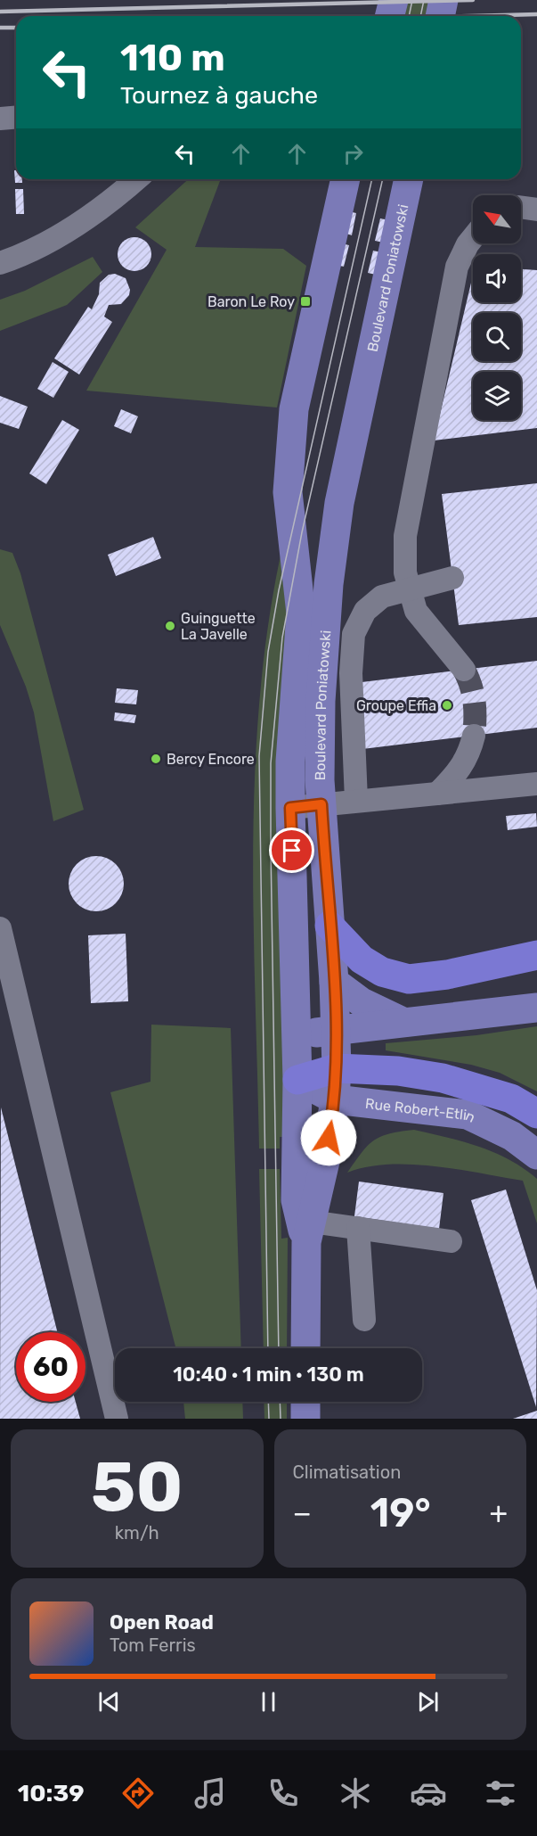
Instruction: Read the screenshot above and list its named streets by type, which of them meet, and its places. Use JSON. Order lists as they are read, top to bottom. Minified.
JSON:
{"streets":{"main road":["Boulevard Poniatowski","Rue Robert-Etlin"]},"crossings":[["Boulevard Poniatowski","Rue Robert-Etlin"]],"places":{"transit":["Baron Le Roy"],"other":["Guinguette La Javelle","Groupe Effia","Bercy Encore"]},"north":"top left","page":{"turn":["110 m","Tournez à gauche"],"limit":"60","trip":"10:40 · 1 min · 130 m","tile":[["50","km/h"],"Climatisation"],"heat":["−","19°","+"],"song":["Open Road","Tom Ferris"],"tabs":"10:39"}}
